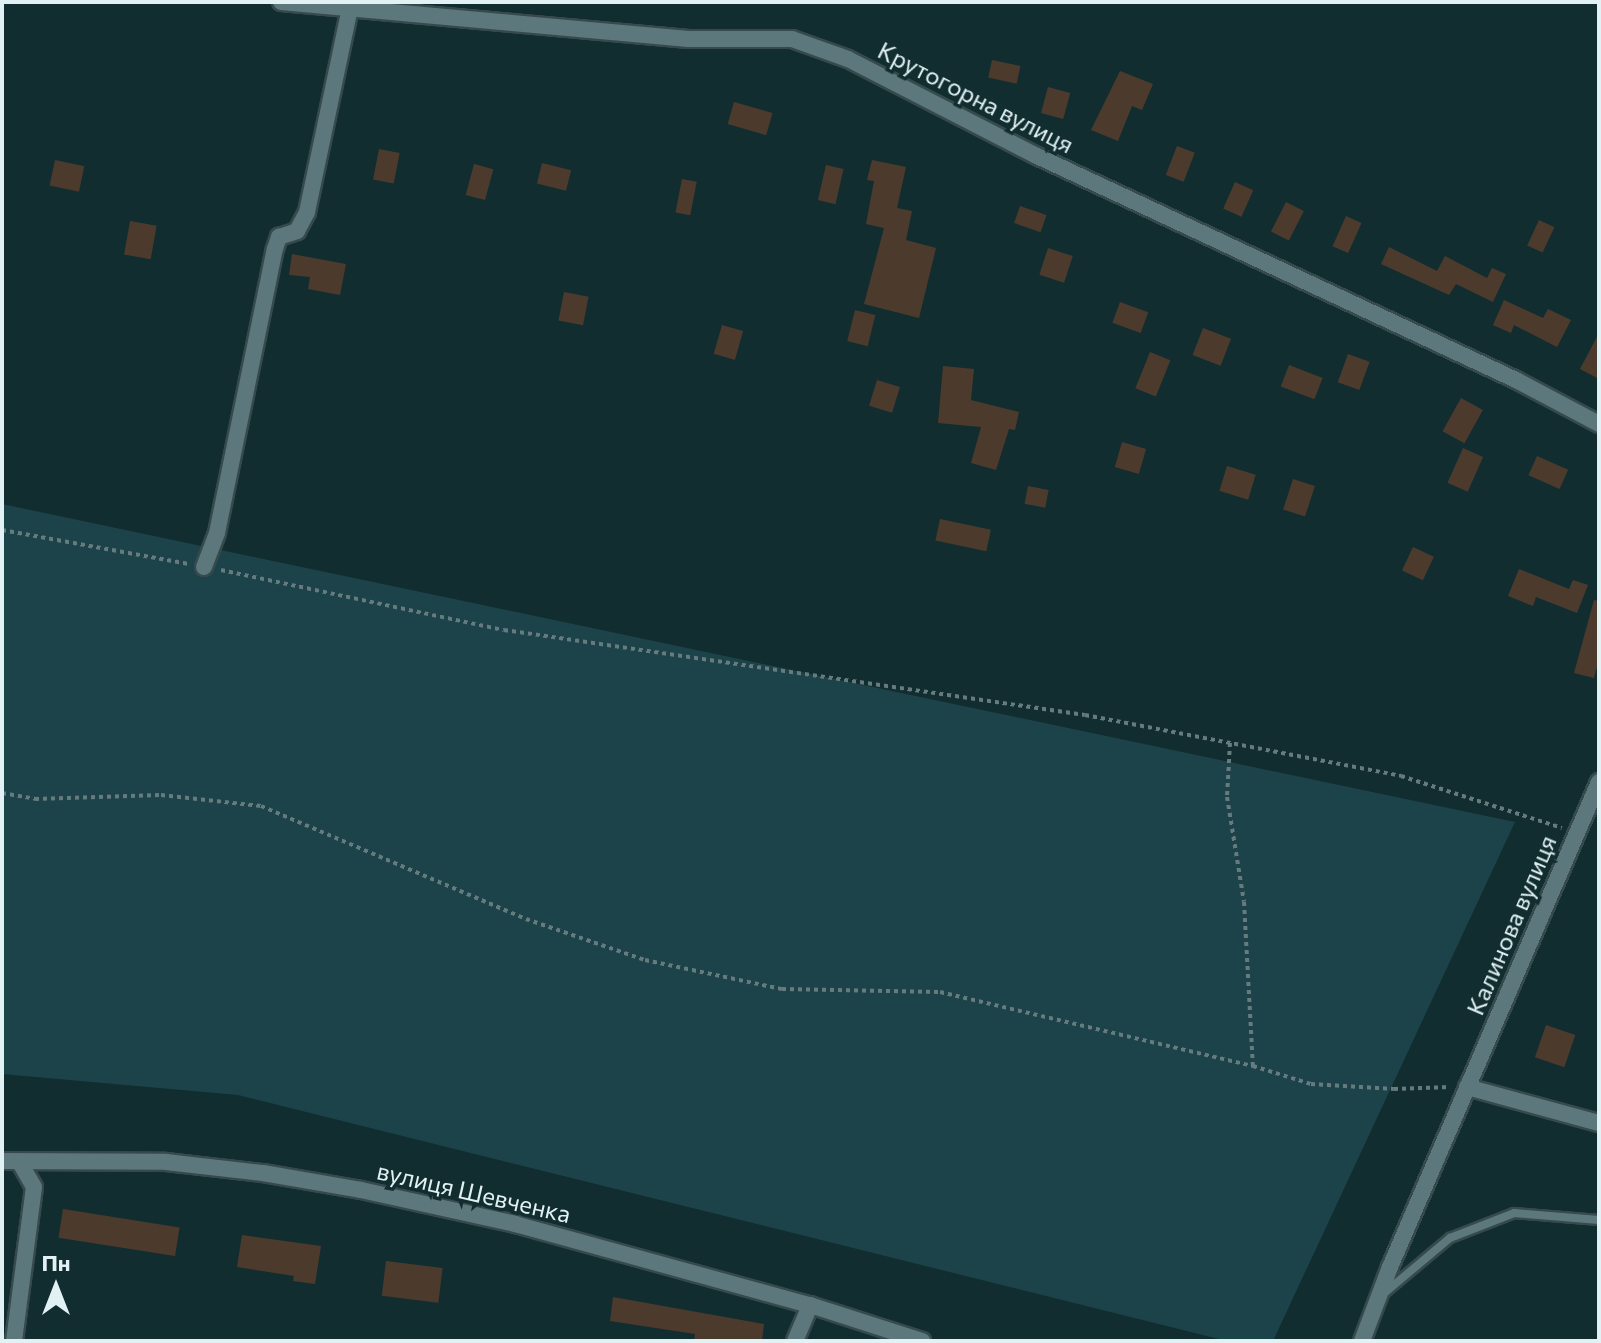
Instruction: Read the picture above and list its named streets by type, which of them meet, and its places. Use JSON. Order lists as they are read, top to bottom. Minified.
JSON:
{"streets":{"street":["Крутогорна вулиця","Калинова вулиця","вулиця Шевченка"]},"north":"top"}
